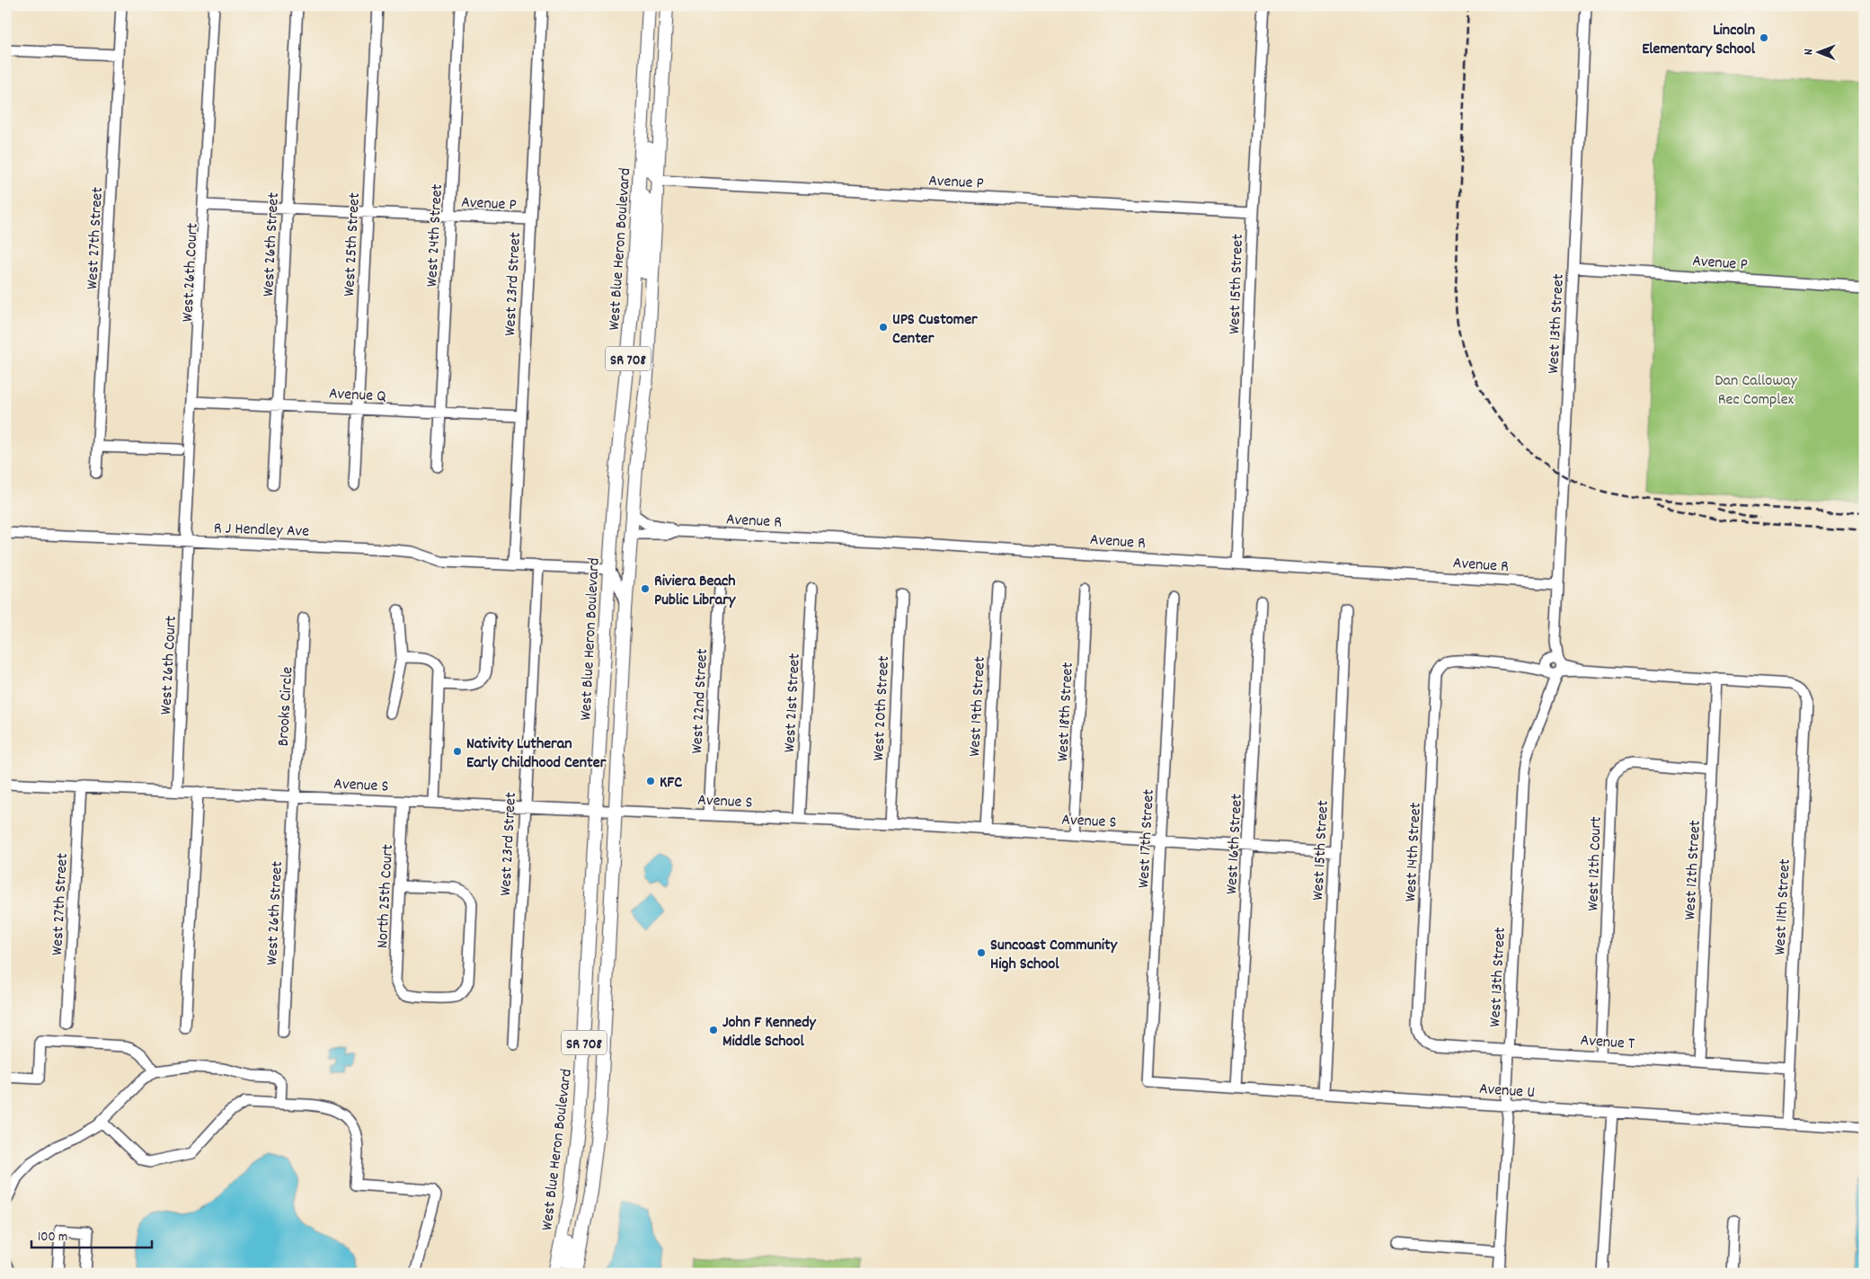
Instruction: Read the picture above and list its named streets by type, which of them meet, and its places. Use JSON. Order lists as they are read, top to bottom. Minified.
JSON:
{"streets":{"main road":["West Blue Heron Boulevard","SR 708"],"street":["Avenue P","West 24th Street","West 27th Street","West 26th Street","West 25th Street","West 26th Court","West 23rd Street","West 15th Street","West 13th Street","Avenue Q","Avenue R","R J Hendley Ave","West 22nd Street","West 21st Street","Brooks Circle","West 19th Street","West 20th Street","West 18th Street","Avenue S","West 17th Street","West 16th Street","West 14th Street","West 12th Court","West 12th Street","North 25th Court","West 11th Street","Avenue T","Avenue U"]},"crossings":[["Avenue P","West 24th Street"],["Avenue P","West 26th Street"],["Avenue P","West 25th Street"],["Avenue P","West 26th Court"],["Avenue P","West 23rd Street"],["Avenue P","West 15th Street"],["Avenue P","West 13th Street"],["Avenue P","SR 708"],["West 24th Street","Avenue Q"],["West 27th Street","Avenue S"],["West 26th Street","Avenue Q"],["West 26th Street","Brooks Circle"],["West 26th Street","Avenue S"],["West 25th Street","Avenue Q"],["West Blue Heron Boulevard","Avenue S"],["West 26th Court","Avenue Q"],["West 26th Court","R J Hendley Ave"],["West 26th Court","Avenue S"],["West 23rd Street","Avenue Q"],["West 23rd Street","R J Hendley Ave"],["West 23rd Street","Avenue S"],["West 15th Street","Avenue R"],["West 15th Street","Avenue S"],["West 15th Street","Avenue U"],["West 13th Street","Avenue R"],["West 13th Street","West 14th Street"],["West 13th Street","Avenue T"],["West 13th Street","Avenue U"],["SR 708","Avenue R"],["SR 708","Avenue S"],["West 22nd Street","Avenue S"],["West 21st Street","Avenue S"],["Brooks Circle","Avenue S"],["West 19th Street","Avenue S"],["West 20th Street","Avenue S"],["West 18th Street","Avenue S"],["Avenue S","West 17th Street"],["Avenue S","West 16th Street"],["Avenue S","North 25th Court"],["West 17th Street","Avenue U"],["West 16th Street","Avenue U"],["West 14th Street","Avenue T"],["West 12th Court","West 12th Street"],["West 12th Court","Avenue T"],["West 12th Street","West 11th Street"],["West 12th Street","Avenue T"],["West 11th Street","Avenue T"],["West 11th Street","Avenue U"]],"parks":["Dan Calloway Rec Complex"],"places":["Lincoln Elementary School","UPS Customer Center","Riviera Beach Public Library","Nativity Lutheran Early Childhood Center","KFC","Suncoast Community High School","John F Kennedy Middle School"],"scale_bar":"100 m","north":"left"}
